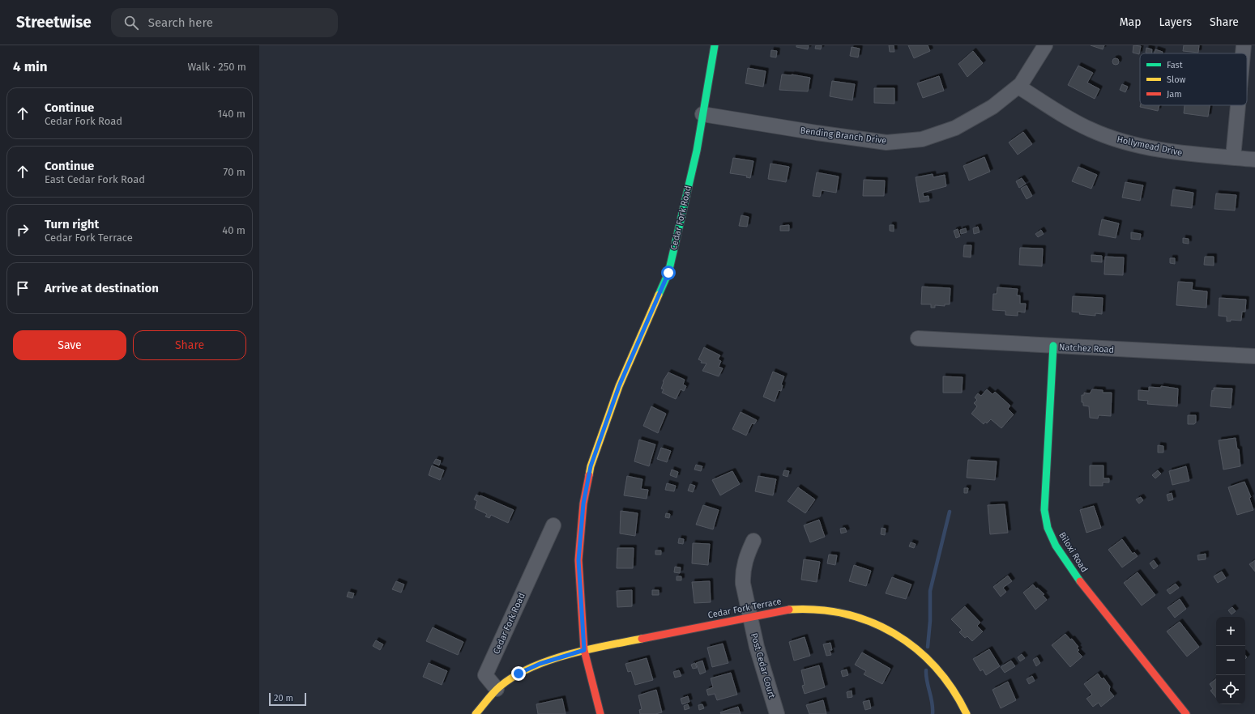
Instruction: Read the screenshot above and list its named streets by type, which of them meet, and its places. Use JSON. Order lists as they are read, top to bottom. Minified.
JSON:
{"streets":{"street":["Bending Branch Drive","Hollymead Drive","Cedar Fork Road","Natchez Road","Biloxi Road","Cedar Fork Terrace","Post Cedar Court"]},"crossings":[["Bending Branch Drive","Hollymead Drive"],["Bending Branch Drive","Cedar Fork Road"],["Cedar Fork Road","Cedar Fork Terrace"],["Natchez Road","Biloxi Road"],["Cedar Fork Terrace","Post Cedar Court"]],"legend":["Fast","Slow","Jam"],"scale_bar":"20 m","page":{"header":"Streetwise","search":"Search here","nav":["Map","Layers","Share"],"heading":["4 min","Walk · 250 m"],"list":[["Continue","Cedar Fork Road","140 m"],["Continue","East Cedar Fork Road","70 m"],["Turn right","Cedar Fork Terrace","40 m"],"Arrive at destination"],"buttons":["Save","Share"],"map_buttons":["+","−"],"scale":"20 m"}}
